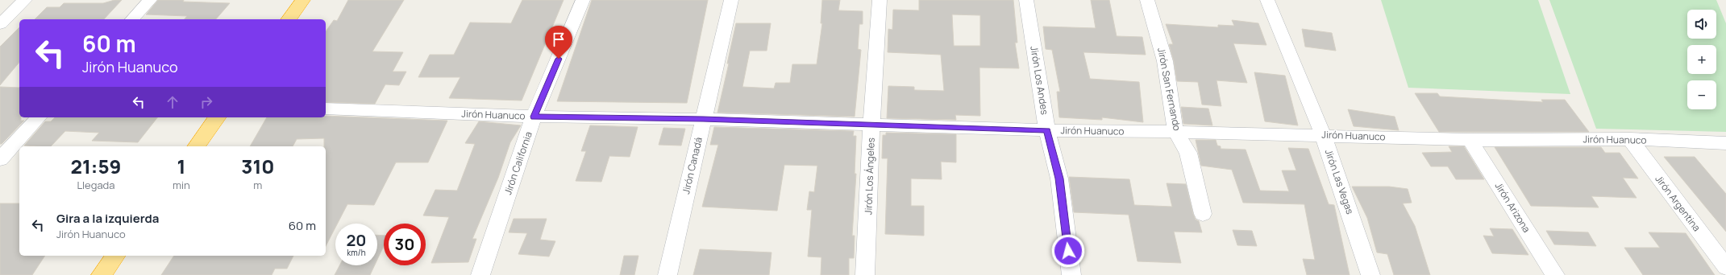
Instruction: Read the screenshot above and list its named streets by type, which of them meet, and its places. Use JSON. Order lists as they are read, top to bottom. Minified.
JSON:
{"streets":{"street":["Jirón Los Andes","Jirón San Fernando","Jirón Huanuco","Jirón California","Jirón Canadá","Jirón Los Ángeles","Jirón Las Vegas","Jirón Argentina","Jirón Arizona"]},"crossings":[["Jirón Los Andes","Jirón Huanuco"],["Jirón San Fernando","Jirón Huanuco"],["Jirón Huanuco","Jirón California"],["Jirón Huanuco","Jirón Canadá"],["Jirón Huanuco","Jirón Los Ángeles"],["Jirón Huanuco","Jirón Las Vegas"],["Jirón Huanuco","Jirón Argentina"],["Jirón Huanuco","Jirón Arizona"]],"page":{"map_buttons":["+","−"],"turn":["60 m","Jirón Huanuco"],"eta":["21:59","Llegada","1","min","310","m"],"list":[{"name":"Gira a la izquierda","note":"Jirón Huanuco","value":"60 m"}],"speed":"20 km/h","limit":"30"}}
